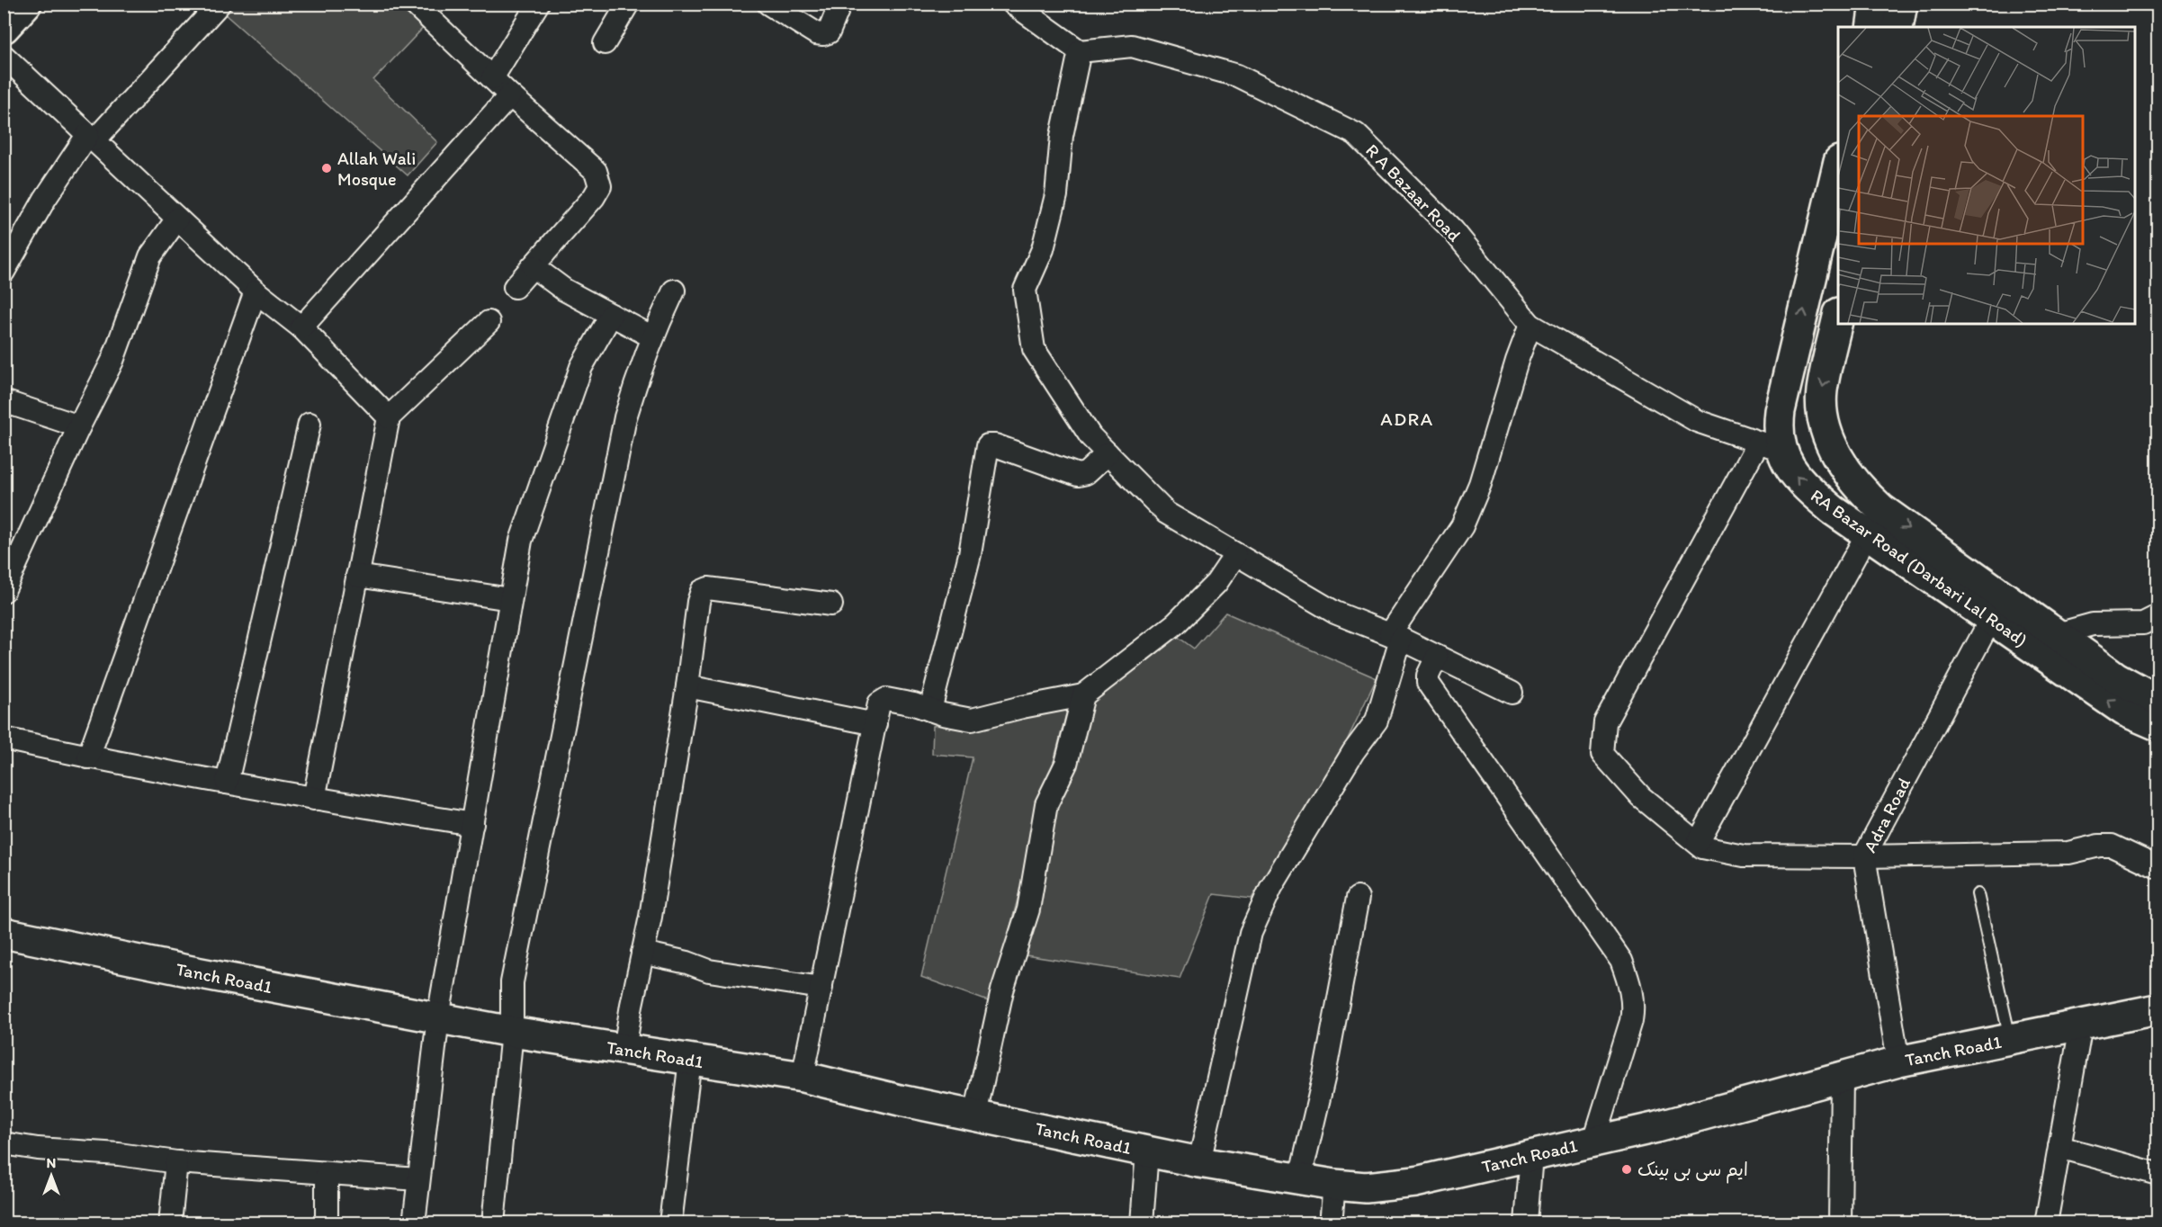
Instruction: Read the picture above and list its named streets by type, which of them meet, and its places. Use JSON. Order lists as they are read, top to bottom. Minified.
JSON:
{"streets":{"street":["R A Bazaar Road","RA Bazar Road (Darbari Lal Road)","Adra Road","Tanch Road1"]},"crossings":[["R A Bazaar Road","RA Bazar Road (Darbari Lal Road)"],["RA Bazar Road (Darbari Lal Road)","Adra Road"],["Adra Road","Tanch Road1"]],"districts":["ADRA"],"places":["Allah Wali Mosque","ایم سی بی بینک"],"north":"top"}
